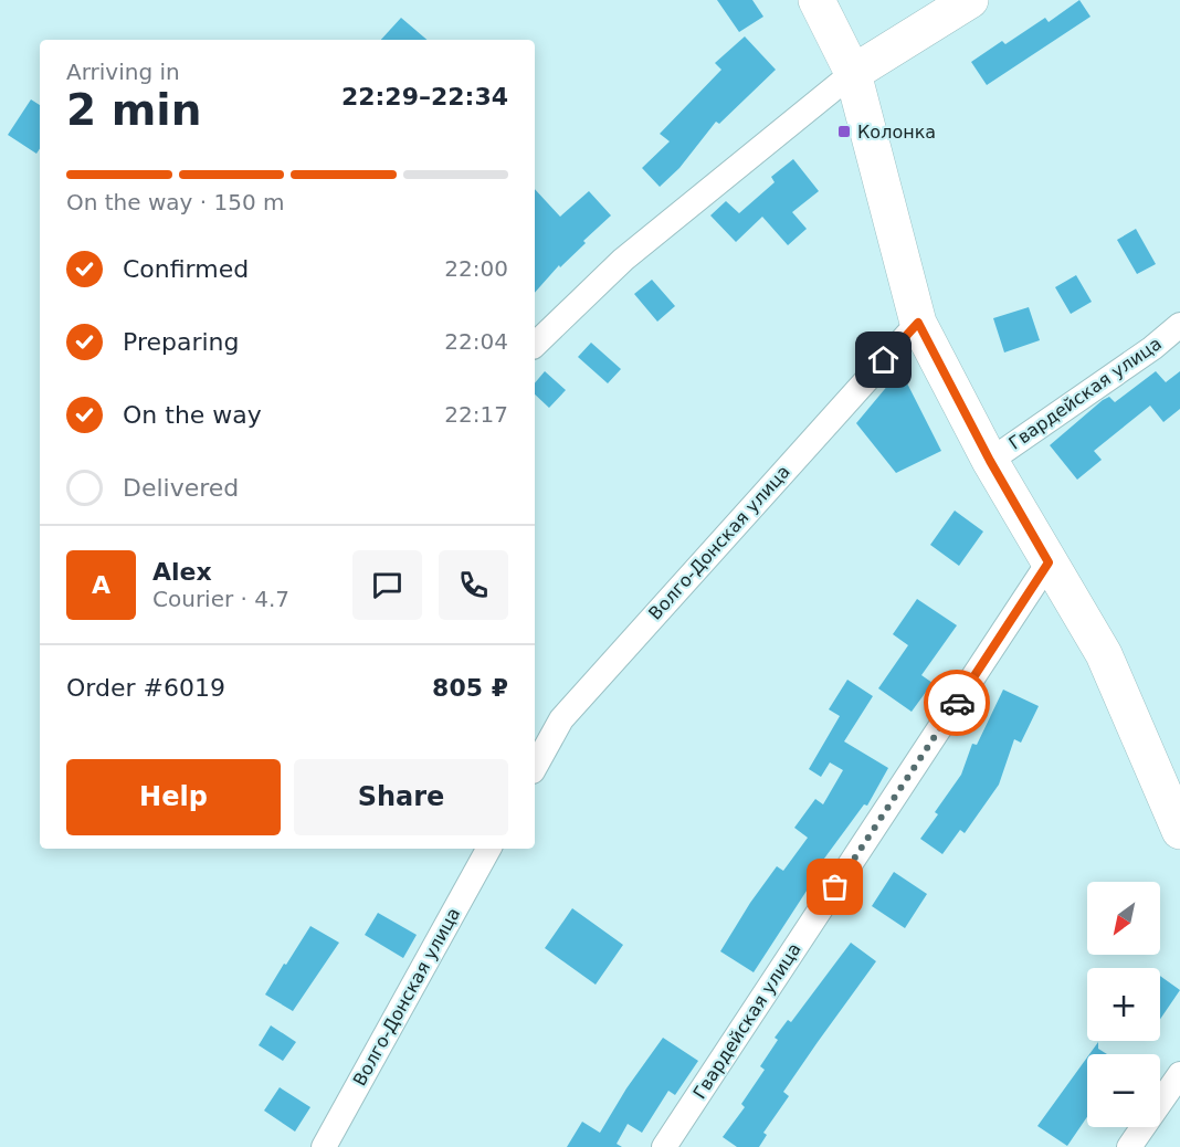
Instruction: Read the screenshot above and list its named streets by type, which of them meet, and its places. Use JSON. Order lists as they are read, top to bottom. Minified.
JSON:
{"streets":{"street":["Гвардейская улица","Волго-Донская улица"]},"places":{"transit":["Колонка"]},"north":"bottom left","page":{"heading":["2 min","Arriving in","22:29–22:34"],"panel":["Alex","Courier · 4.7","Order #6019","805 ₽"],"bar":"On the way · 150 m","list":[["Confirmed","22:00"],["Preparing","22:04"],["On the way","22:17"],"Delivered"],"round":"A","buttons":["Help","Share"],"map_buttons":["+","−"]}}
